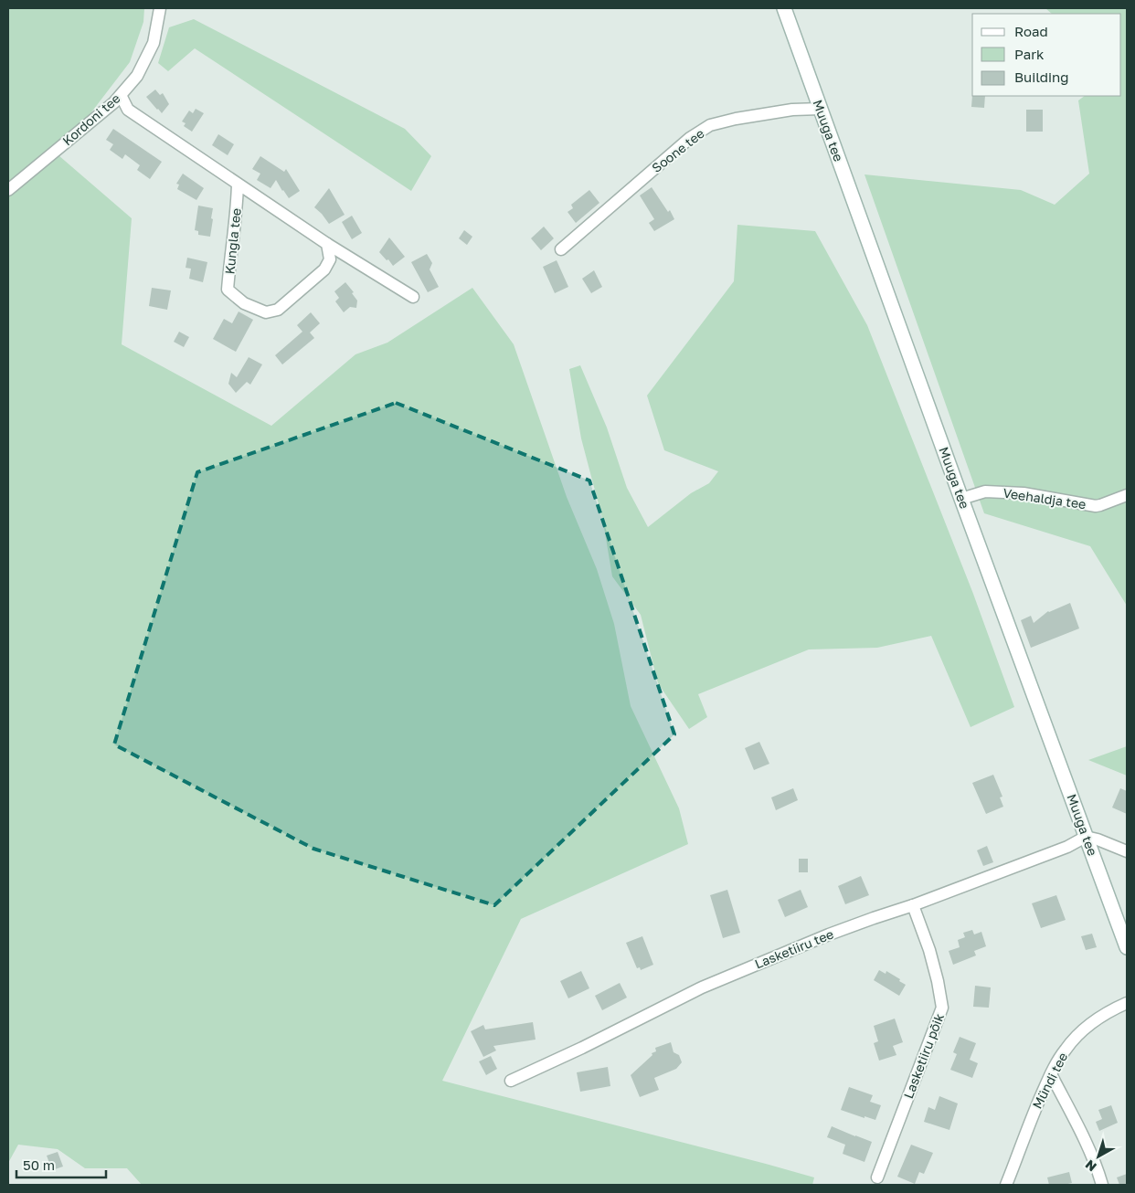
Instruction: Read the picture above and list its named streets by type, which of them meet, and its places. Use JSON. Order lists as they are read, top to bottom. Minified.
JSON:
{"streets":{"street":["Kordoni tee","Muuga tee","Soone tee","Kungla tee","Veehaldja tee","Lasketiiru tee","Lasketiiru põik","Mündi tee"]},"crossings":[["Kordoni tee","Kungla tee"],["Muuga tee","Soone tee"],["Muuga tee","Veehaldja tee"],["Muuga tee","Lasketiiru tee"],["Lasketiiru tee","Lasketiiru põik"]],"legend":["Road","Park","Building"],"scale_bar":"50 m","north":"bottom left"}
